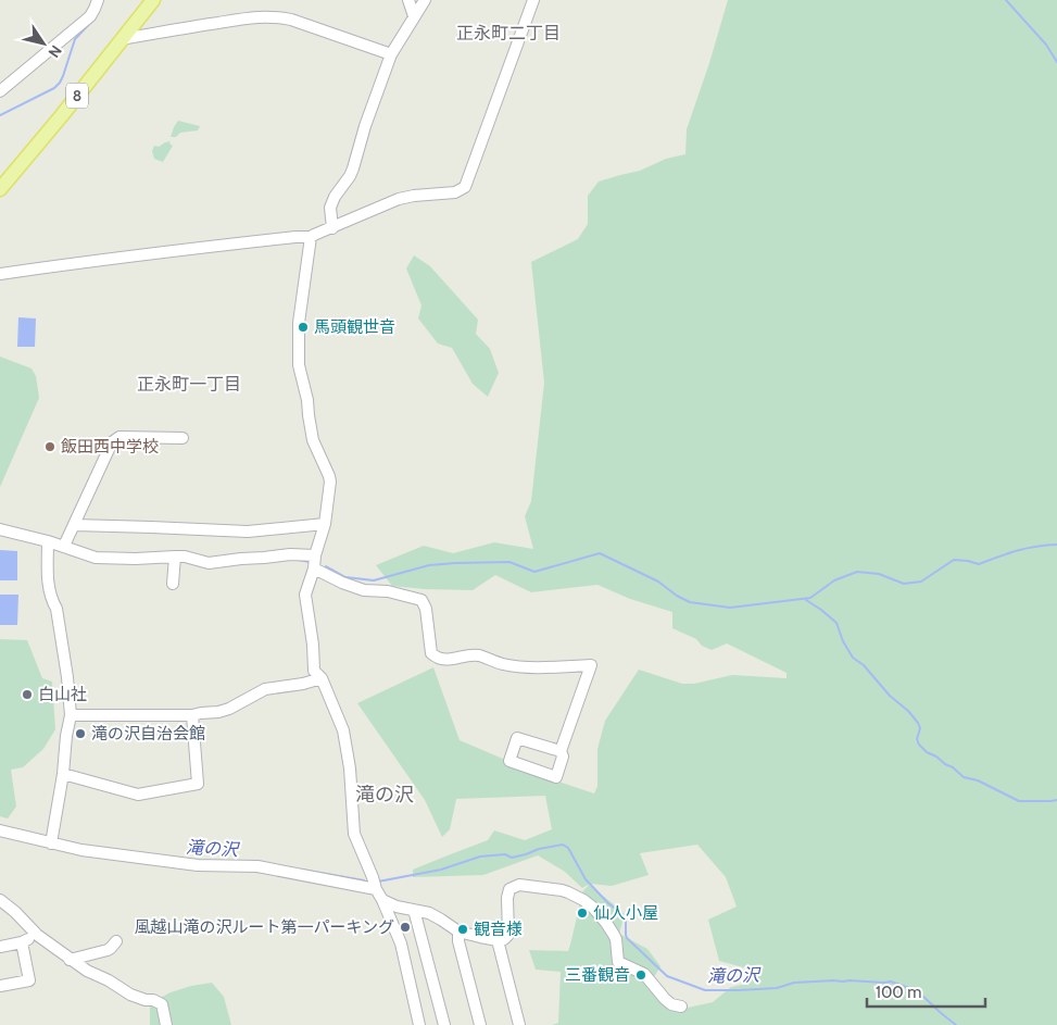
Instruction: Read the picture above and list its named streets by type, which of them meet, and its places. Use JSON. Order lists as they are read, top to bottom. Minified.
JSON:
{"streets":{"main road":["8"]},"districts":["正永町二丁目","正永町一丁目","滝の沢"],"water":["滝の沢"],"places":["馬頭観世音","飯田西中学校","白山社","滝の沢自治会館","仙人小屋","風越山滝の沢ルート第一パーキング","観音様","三番観音"],"scale_bar":"100 m","north":"bottom right"}
